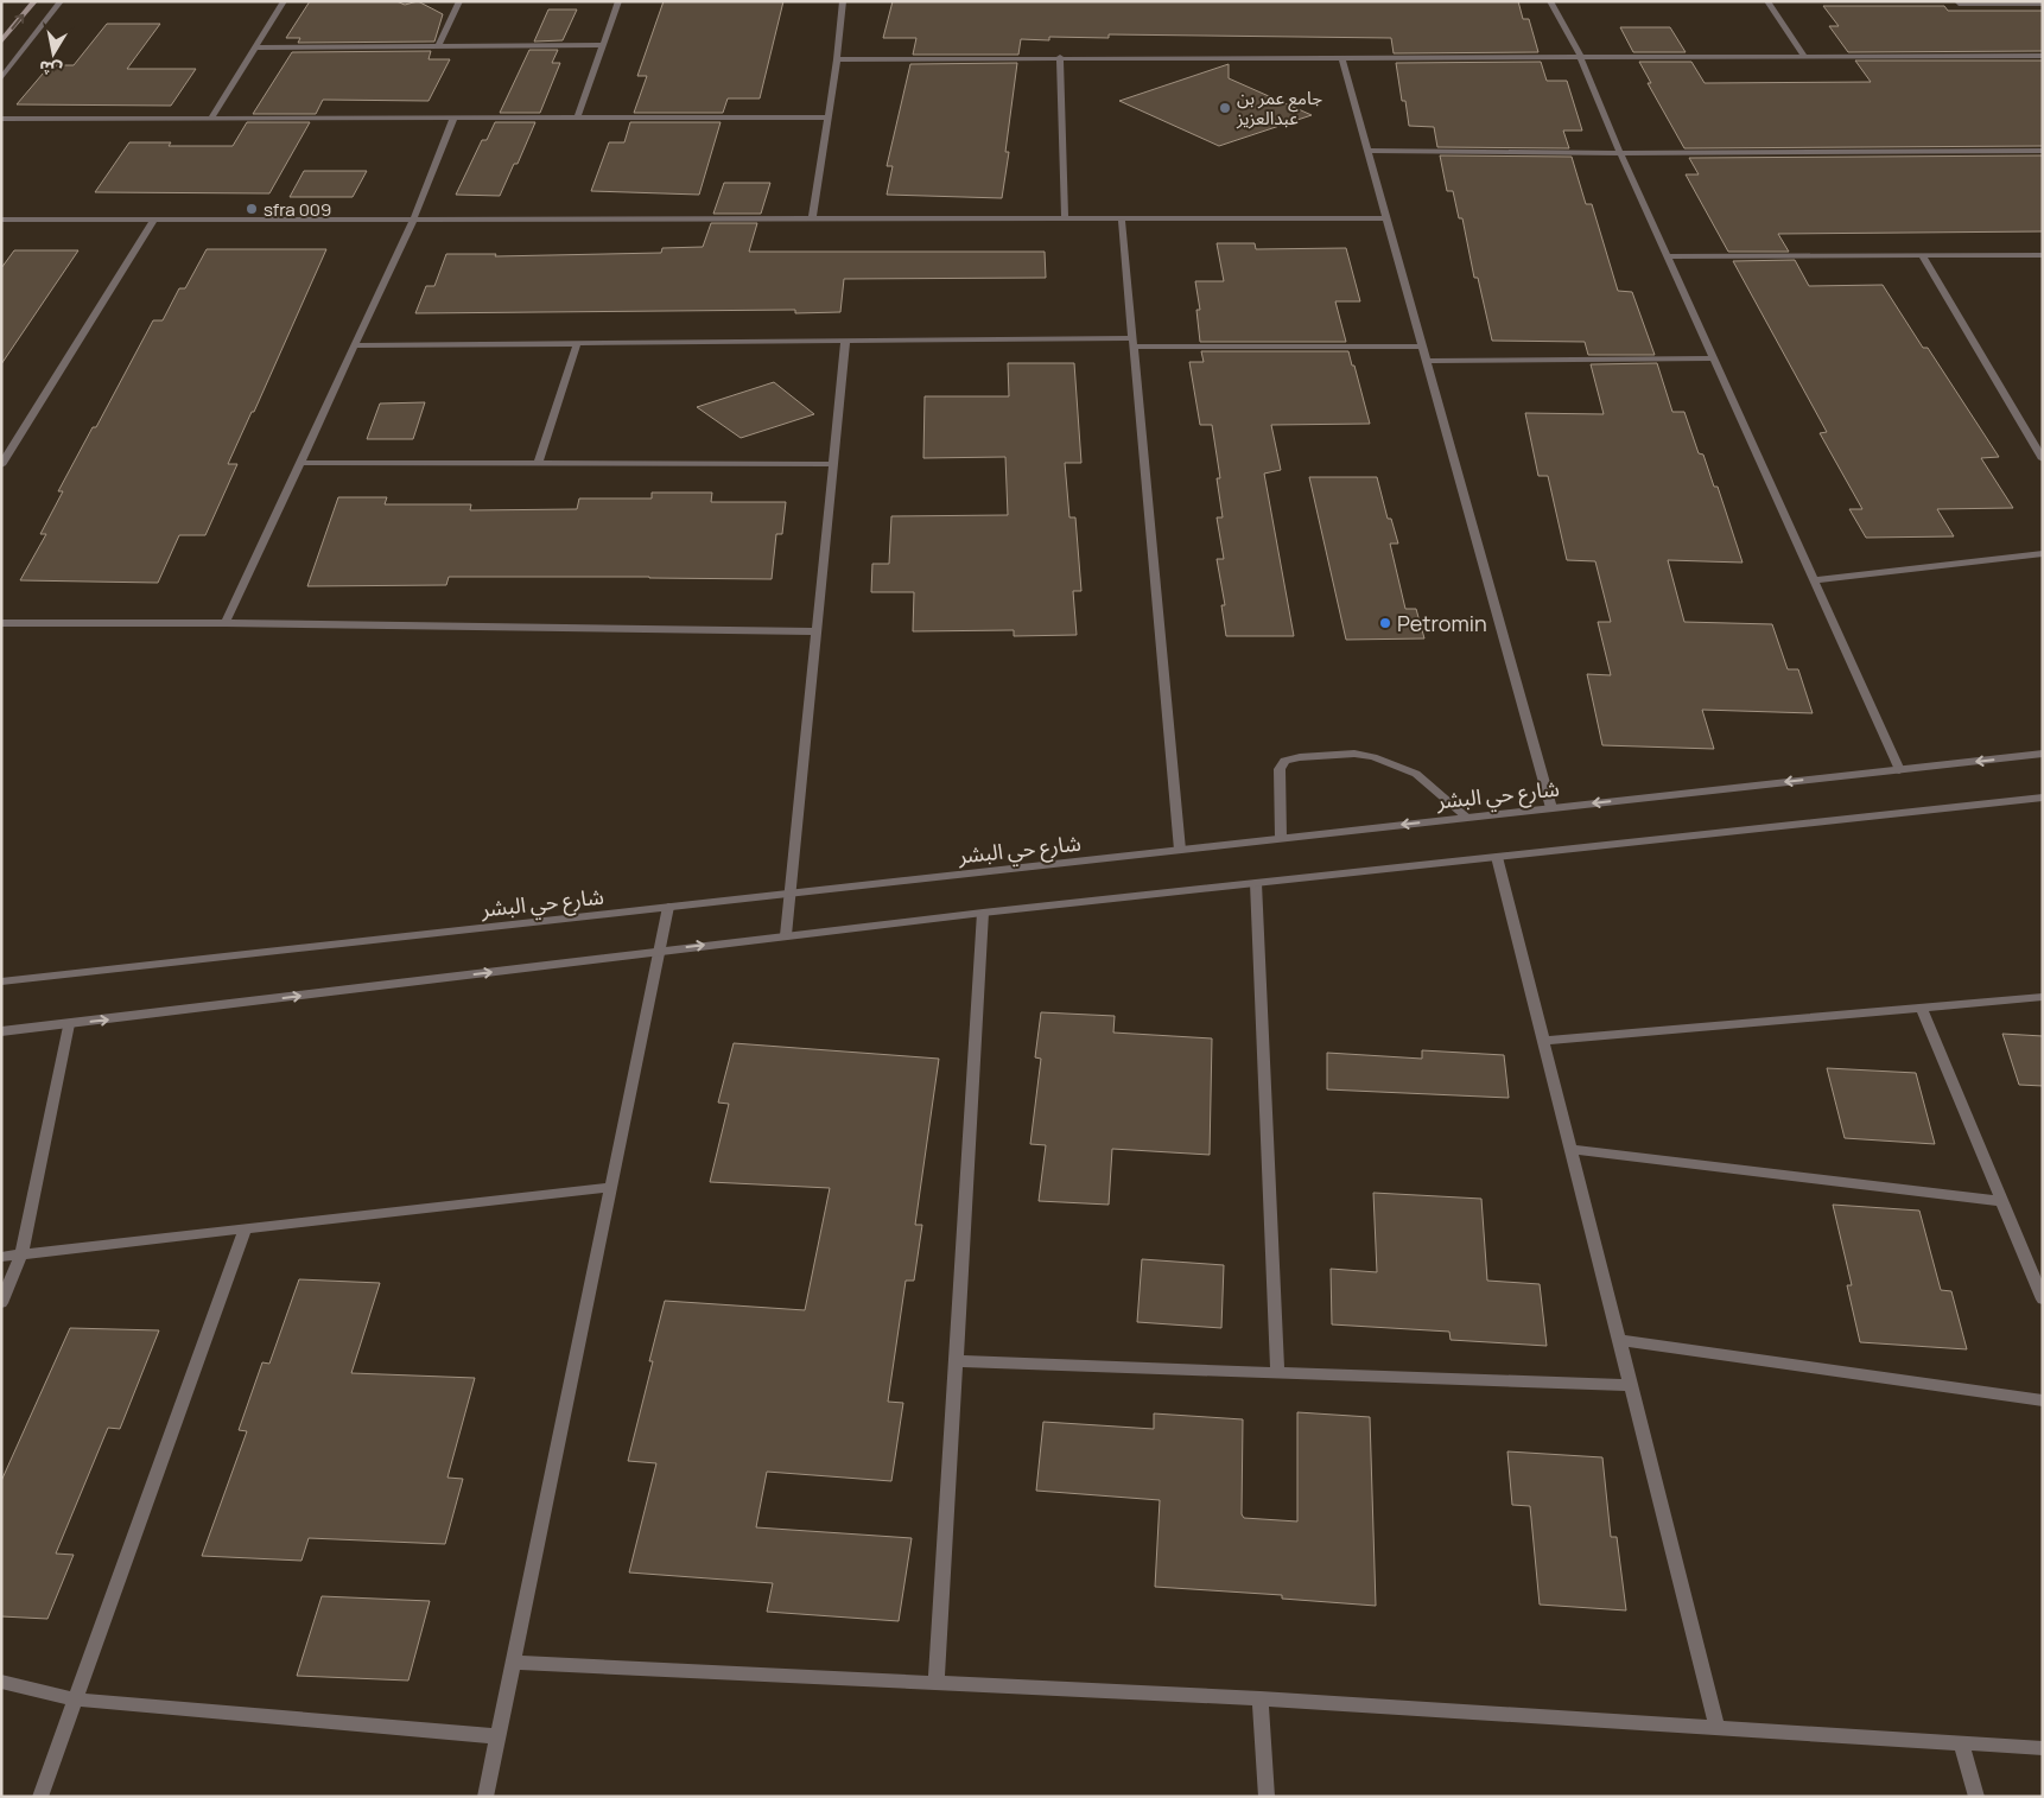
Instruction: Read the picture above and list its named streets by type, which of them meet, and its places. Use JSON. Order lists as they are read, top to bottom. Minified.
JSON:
{"streets":{"street":["شارع حي البشر"]},"places":["جامع عمر بن عبدالعزيز","sfra 009","Petromin"],"north":"bottom"}
